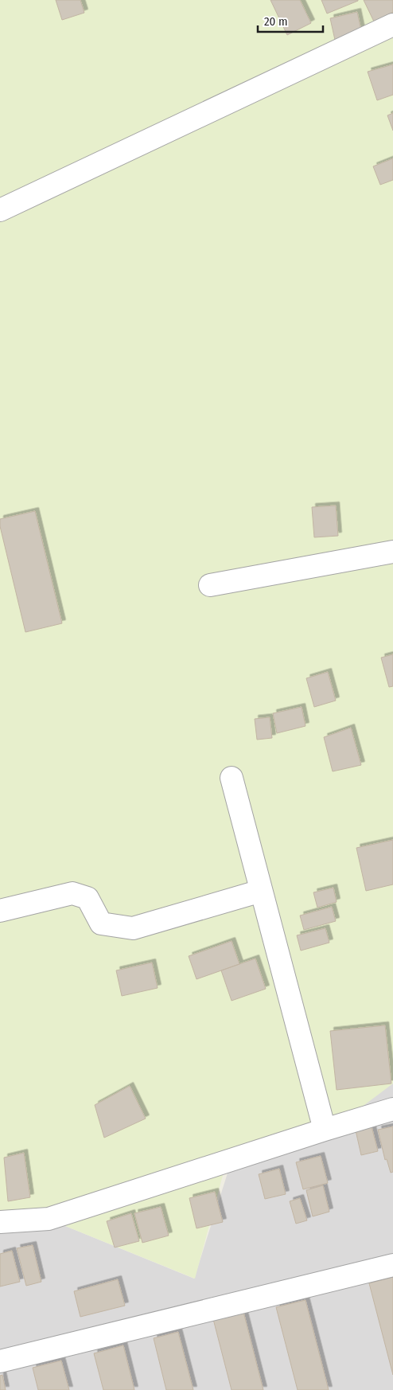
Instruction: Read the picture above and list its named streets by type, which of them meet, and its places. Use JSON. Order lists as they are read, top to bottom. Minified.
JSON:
{"scale_bar":"20 m"}
